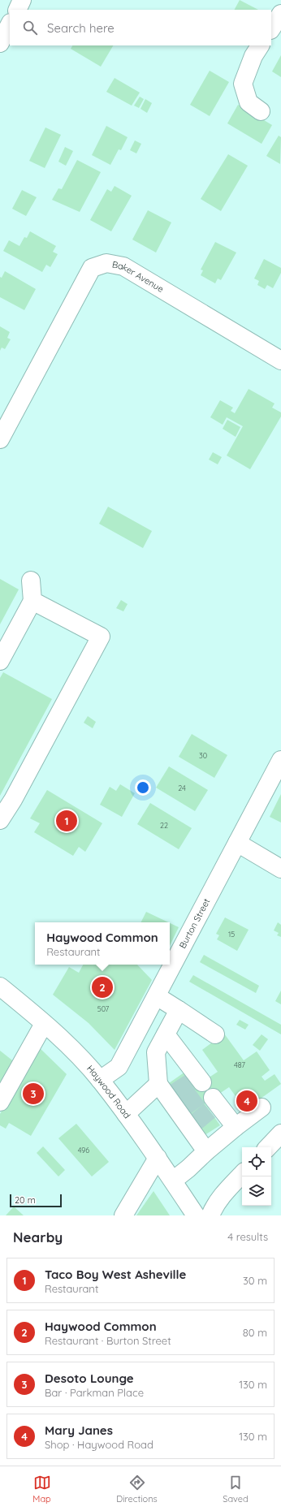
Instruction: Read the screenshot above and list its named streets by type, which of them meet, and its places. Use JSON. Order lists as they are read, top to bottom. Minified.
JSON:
{"streets":{"main road":["Baker Avenue","Burton Street","Haywood Road"]},"crossings":[["Burton Street","Haywood Road"]],"house_numbers":["30","24","22","15","507","487","496"],"scale_bar":"20 m","page":{"search":"Search here","pins":["1","2","3","4"],"popup":["Haywood Common","Restaurant"],"scale":"20 m","heading":["Nearby","4 results"],"list":[{"mark":"1","name":"Taco Boy West Asheville","note":"Restaurant","value":"30 m"},{"mark":"2","name":"Haywood Common","note":"Restaurant · Burton Street","value":"80 m"},{"mark":"3","name":"Desoto Lounge","note":"Bar · Parkman Place","value":"130 m"},{"mark":"4","name":"Mary Janes","note":"Shop · Haywood Road","value":"130 m"}],"nav":["Map","Directions","Saved"]}}
